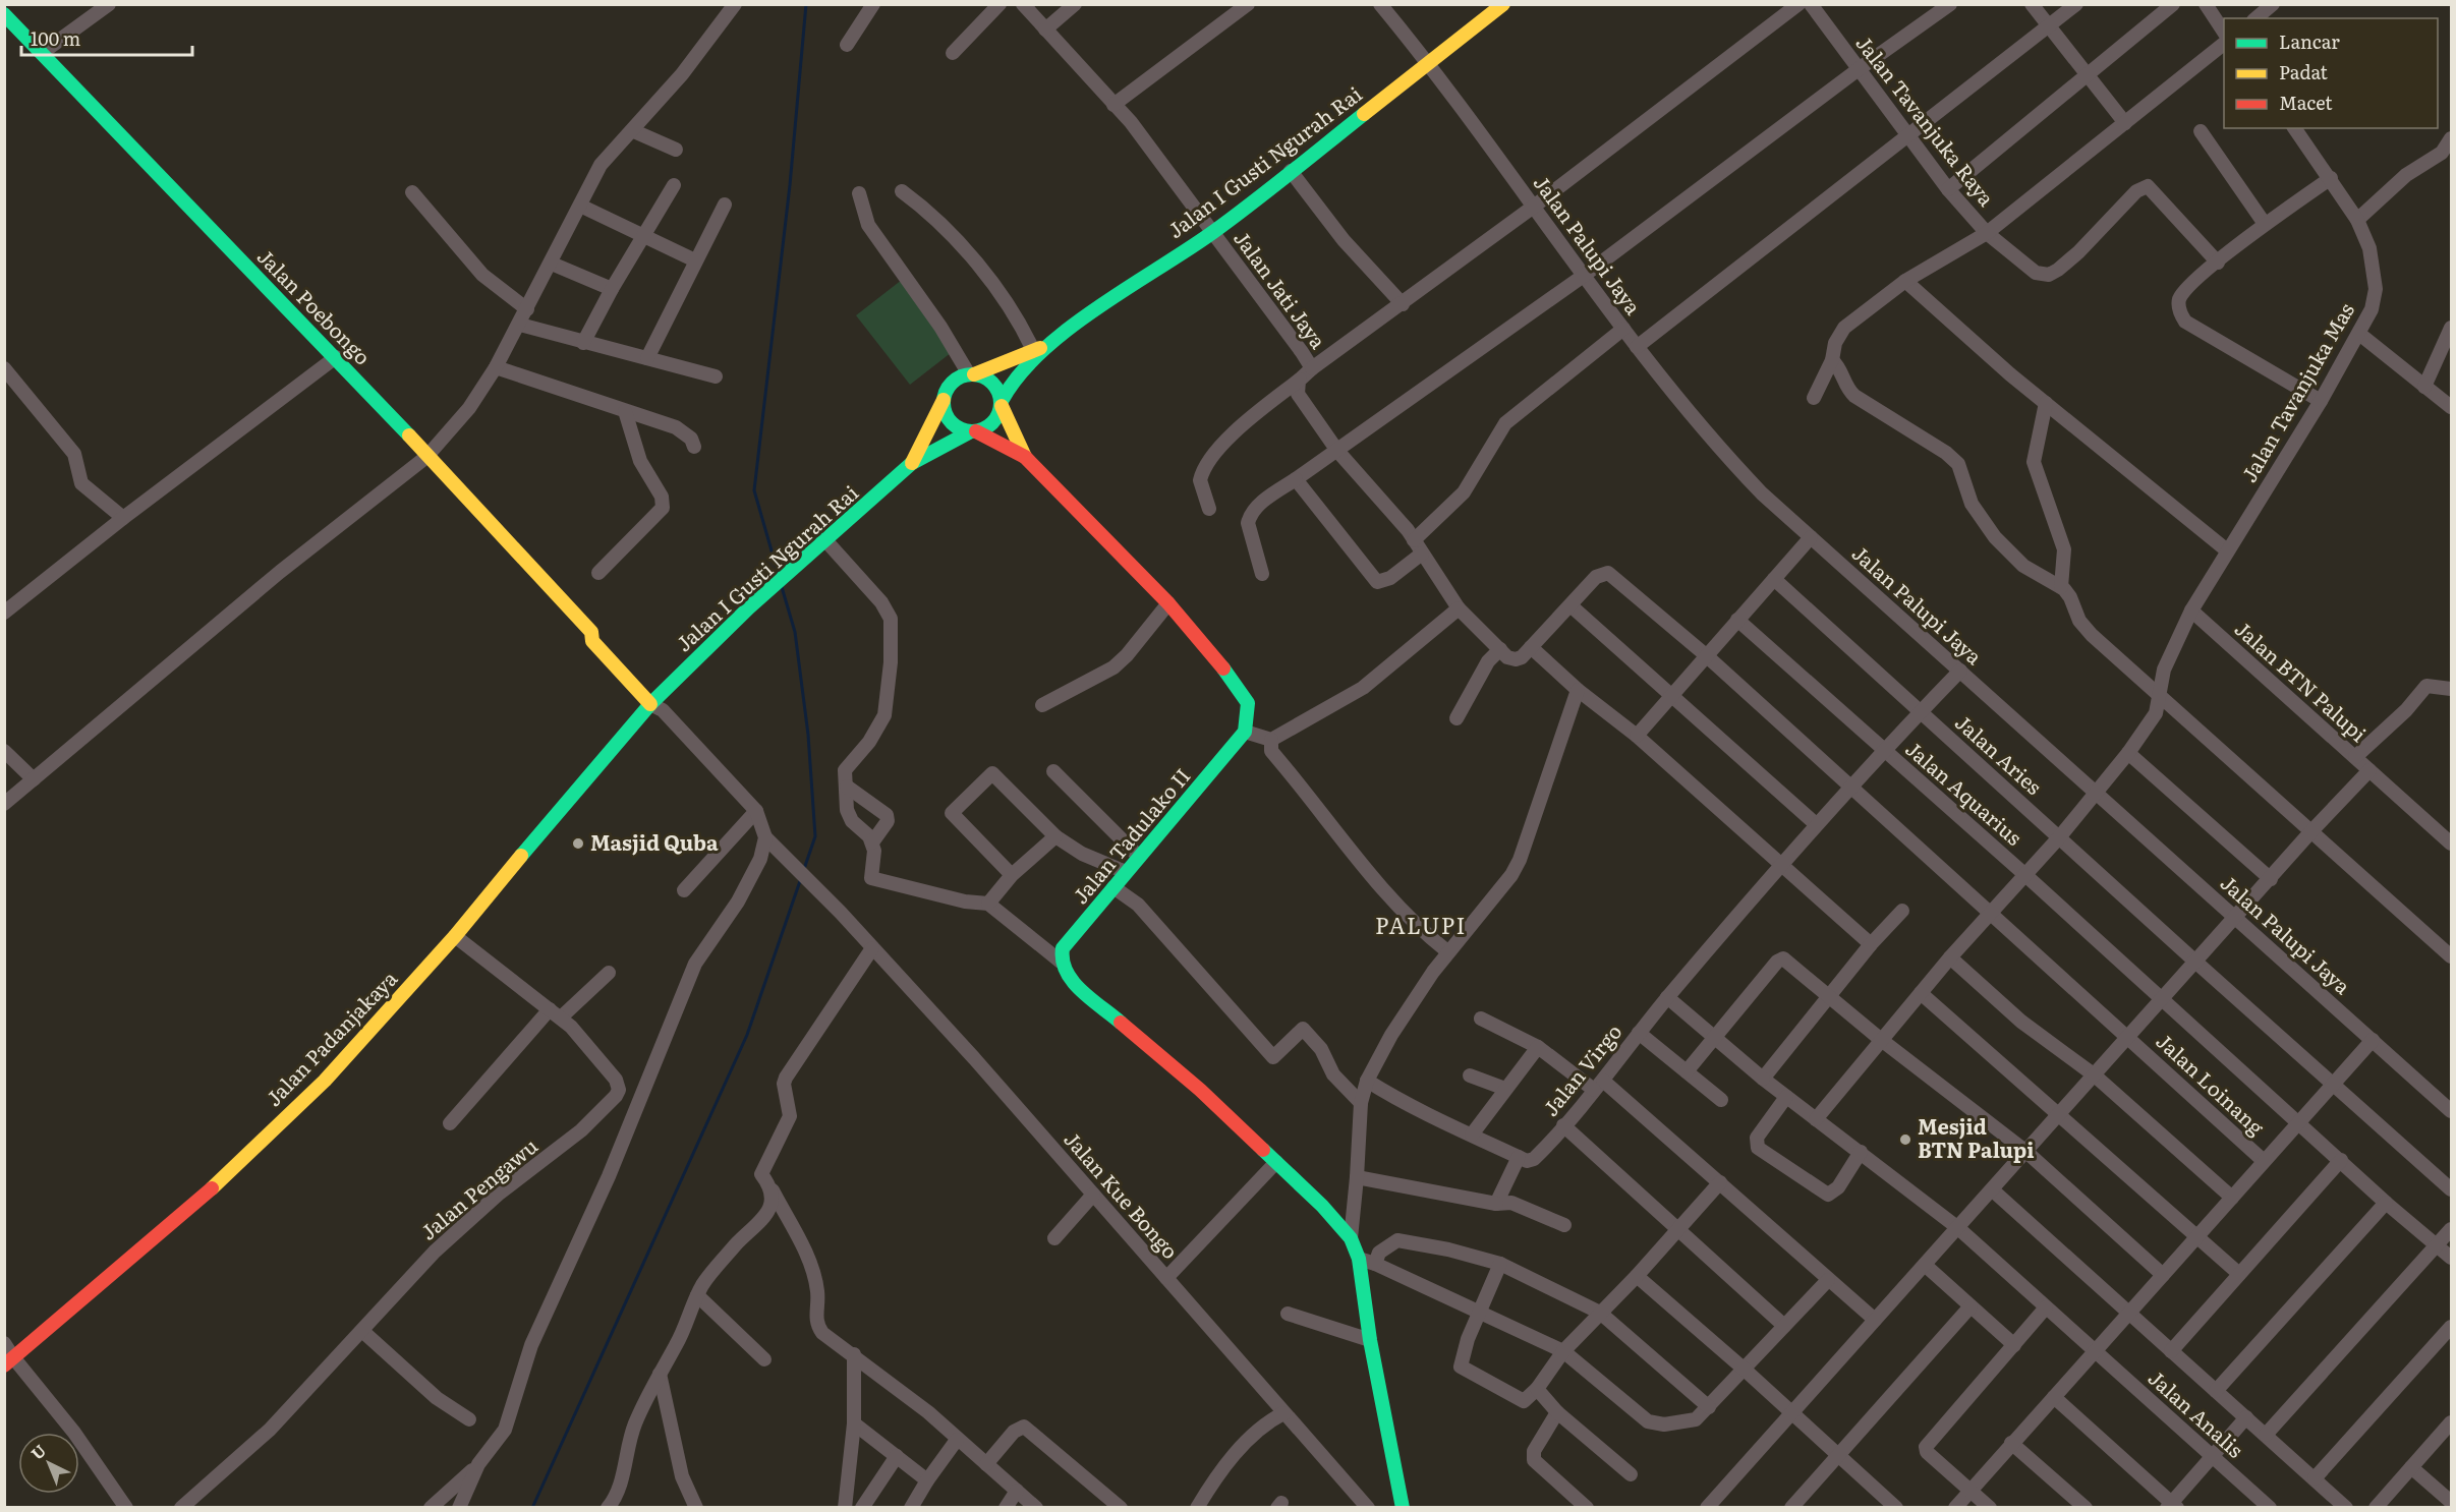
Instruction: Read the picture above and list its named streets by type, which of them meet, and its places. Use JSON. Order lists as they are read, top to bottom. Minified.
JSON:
{"streets":{"main road":["Jalan I Gusti Ngurah Rai","Jalan Poebongo","Jalan Tadulako II","Jalan Padanjakaya"],"street":["Jalan Tavanjuka Raya","Jalan Palupi Jaya","Jalan Jati Jaya","Jalan Tavanjuka Mas","Jalan BTN Palupi","Jalan Aries","Jalan Aquarius","Jalan Virgo","Jalan Loinang","Jalan Pengawu","Jalan Kue Bongo","Jalan Analis"]},"crossings":[["Jalan I Gusti Ngurah Rai","Jalan Palupi Jaya"],["Jalan I Gusti Ngurah Rai","Jalan Jati Jaya"],["Jalan I Gusti Ngurah Rai","Jalan Poebongo"],["Jalan I Gusti Ngurah Rai","Jalan Padanjakaya"],["Jalan Palupi Jaya","Jalan Virgo"],["Jalan Poebongo","Jalan Padanjakaya"],["Jalan Tavanjuka Mas","Jalan BTN Palupi"],["Jalan Aries","Jalan Virgo"],["Jalan Aquarius","Jalan Virgo"]],"districts":["PALUPI"],"places":["Masjid Quba","Mesjid BTN Palupi"],"legend":["Lancar","Padat","Macet"],"scale_bar":"100 m","north":"top left"}
